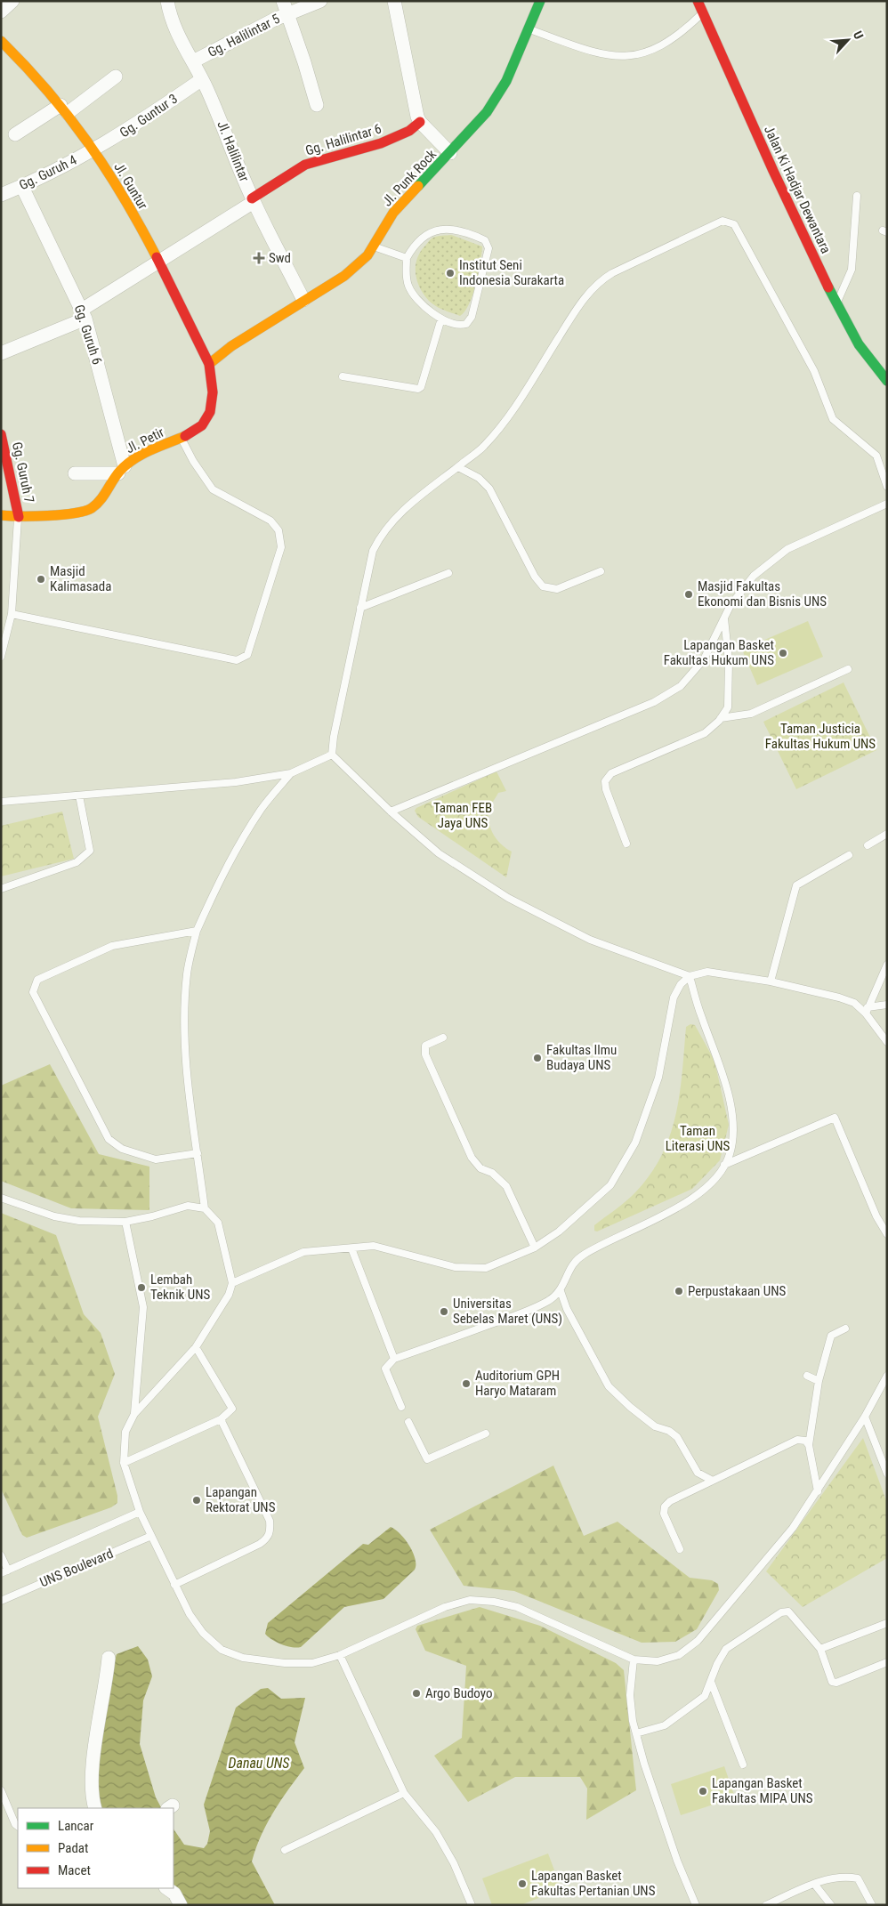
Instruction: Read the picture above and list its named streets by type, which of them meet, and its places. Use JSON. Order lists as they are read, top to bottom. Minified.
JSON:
{"streets":{"main road":["Gg. Halilintar 6","Jl. Punk Rock","Jl. Guntur","Jalan Ki Hadjar Dewantara","Jl. Petir","Gg. Guruh 7"],"street":["Gg. Halilintar 5","Gg. Guntur 3","Jl. Halilintar","Gg. Guruh 4","Gg. Guruh 6"],"lane":["UNS Boulevard"]},"crossings":[["Gg. Halilintar 5","Jl. Halilintar"],["Gg. Guntur 3","Jl. Halilintar"],["Gg. Guntur 3","Gg. Guruh 4"],["Gg. Guntur 3","Jl. Guntur"],["Gg. Halilintar 6","Jl. Halilintar"],["Jl. Halilintar","Jl. Punk Rock"],["Gg. Guruh 4","Jl. Guntur"],["Gg. Guruh 4","Gg. Guruh 6"],["Jl. Punk Rock","Jl. Guntur"],["Jl. Punk Rock","Jl. Petir"],["Jl. Guntur","Jl. Petir"],["Gg. Guruh 6","Jl. Petir"],["Jl. Petir","Gg. Guruh 7"]],"water":["Danau UNS"],"parks":["Taman Justicia Fakultas Hukum UNS","Taman FEB Jaya UNS","Taman Literasi UNS"],"places":{"health":["Swd"],"other":["Institut Seni Indonesia Surakarta","Masjid Kalimasada","Masjid Fakultas Ekonomi dan Bisnis UNS","Lapangan Basket Fakultas Hukum UNS","Fakultas Ilmu Budaya UNS","Lembah Teknik UNS","Perpustakaan UNS","Universitas Sebelas Maret (UNS)","Auditorium GPH Haryo Mataram","Lapangan Rektorat UNS","Argo Budoyo","Lapangan Basket Fakultas MIPA UNS","Lapangan Basket Fakultas Pertanian UNS"]},"legend":["Lancar","Padat","Macet"],"north":"top right"}
